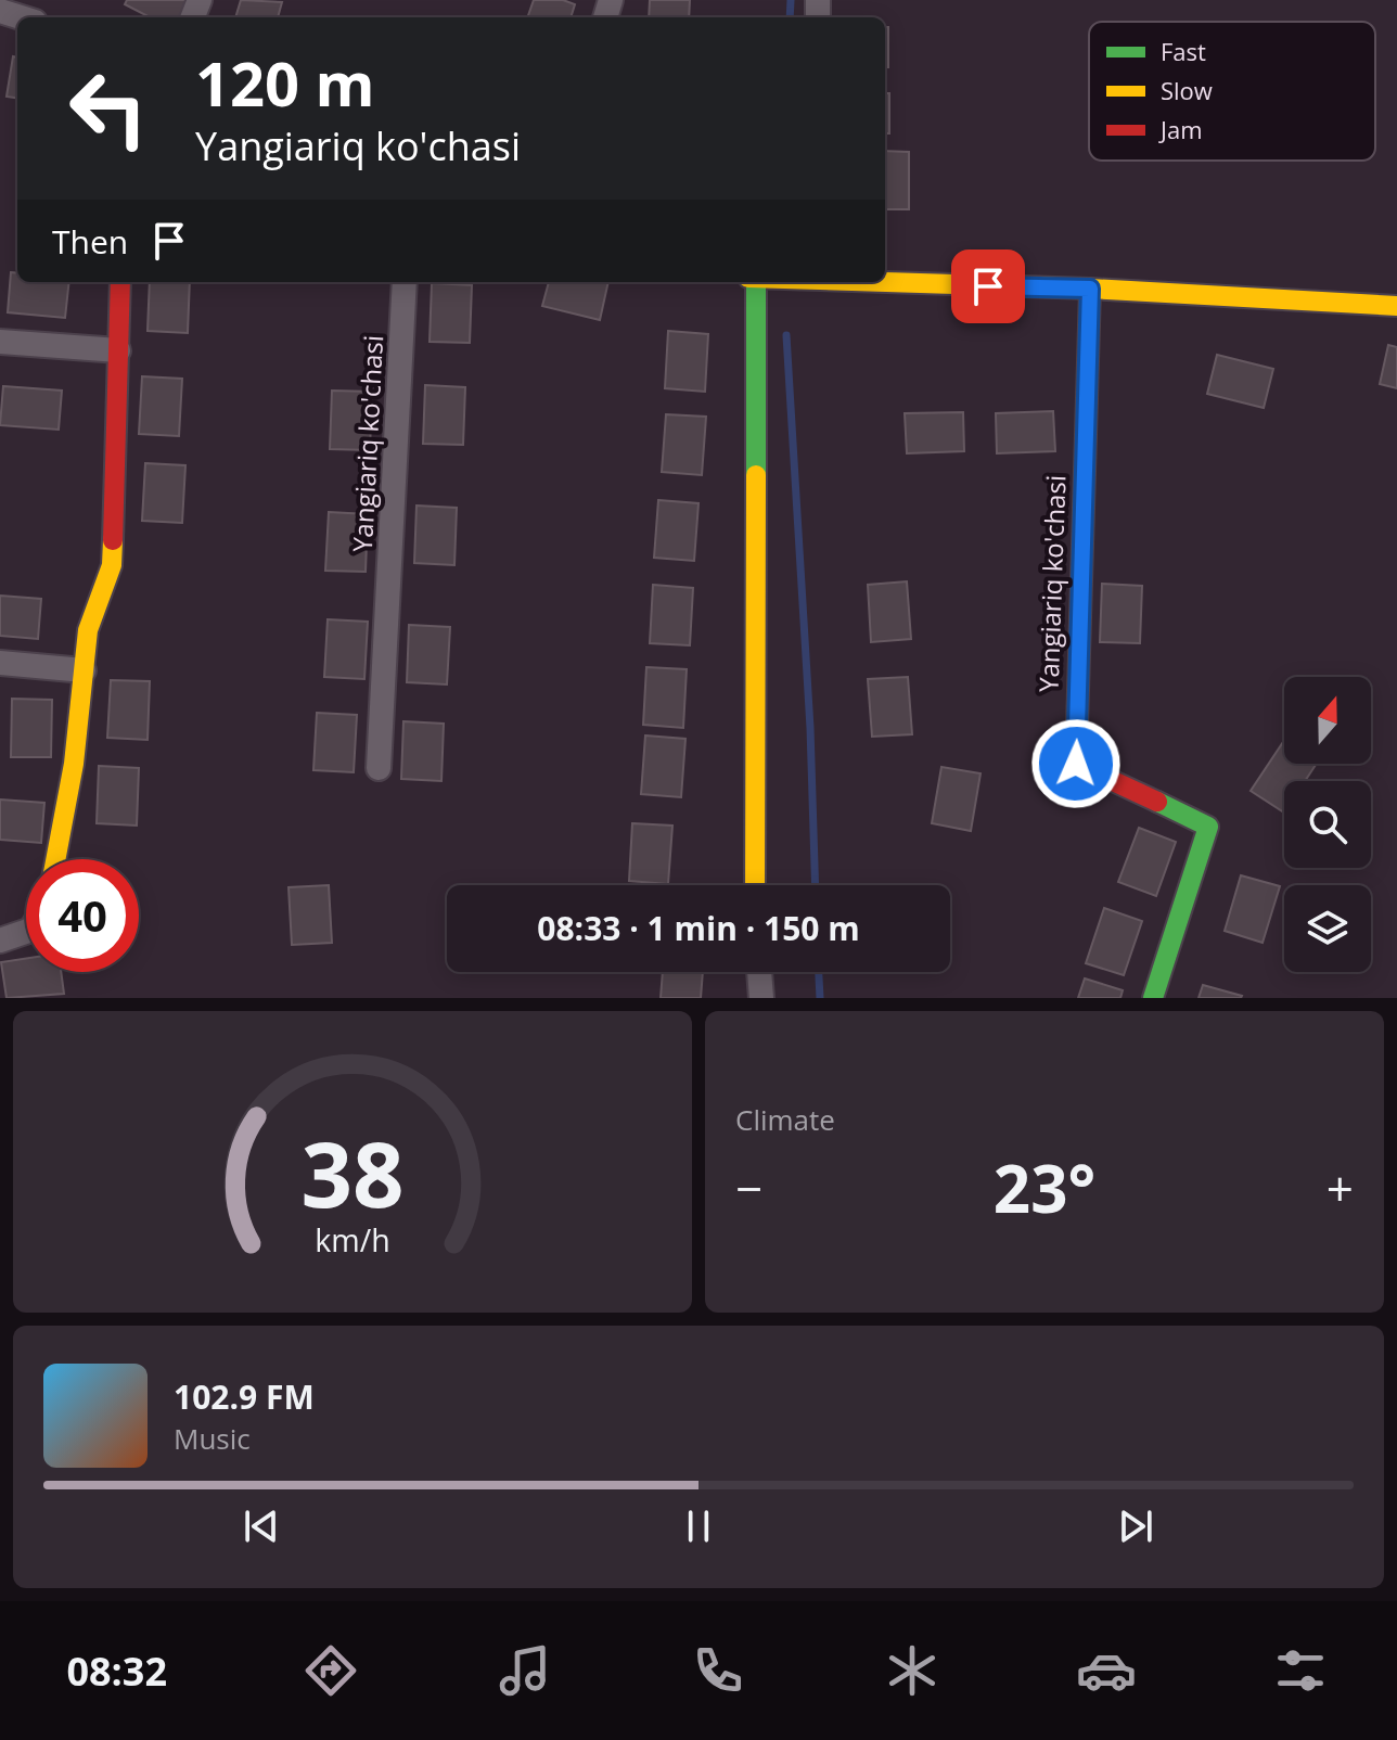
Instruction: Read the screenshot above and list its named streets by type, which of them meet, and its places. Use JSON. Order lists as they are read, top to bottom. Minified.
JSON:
{"streets":{"street":["Yangiariq ko'chasi"]},"legend":["Fast","Slow","Jam"],"north":"top","page":{"turn":["120 m","Yangiariq ko'chasi"],"then":"Then","limit":"40","trip":"08:33 · 1 min · 150 m","tile":"Climate","heat":["−","23°","+"],"song":["102.9 FM","Music"],"tabs":"08:32","gauge":["38","km/h"]}}
